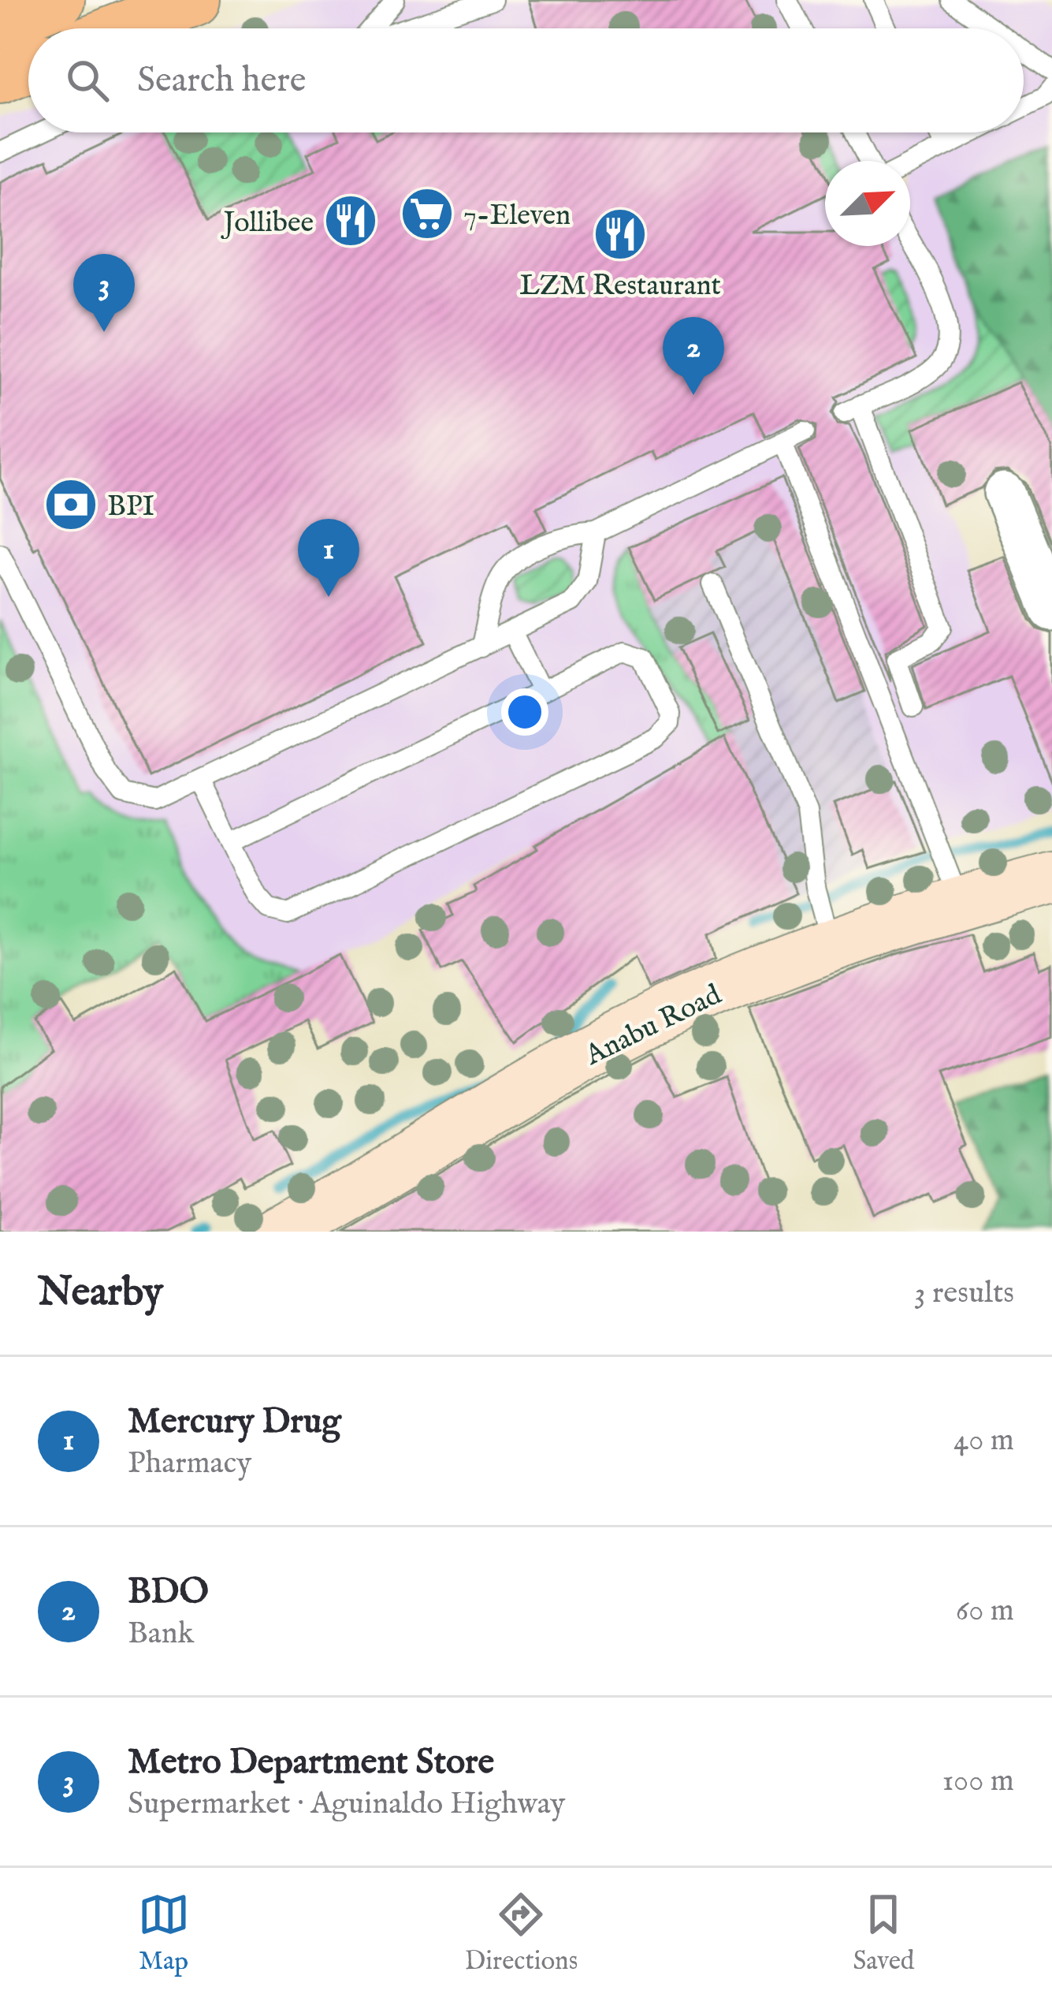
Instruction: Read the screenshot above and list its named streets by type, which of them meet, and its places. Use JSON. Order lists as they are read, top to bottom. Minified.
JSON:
{"streets":{"street":["Anabu Road"]},"places":{"supermarket":["7-Eleven"],"restaurant":["Jollibee","LZM Restaurant"],"bank":["BPI"]},"north":"top right","page":{"search":"Search here","pins":["3","2","1"],"heading":["Nearby","3 results"],"list":[{"mark":"1","name":"Mercury Drug","note":"Pharmacy","value":"40 m"},{"mark":"2","name":"BDO","note":"Bank","value":"60 m"},{"mark":"3","name":"Metro Department Store","note":"Supermarket · Aguinaldo Highway","value":"100 m"}],"nav":["Map","Directions","Saved"]}}
